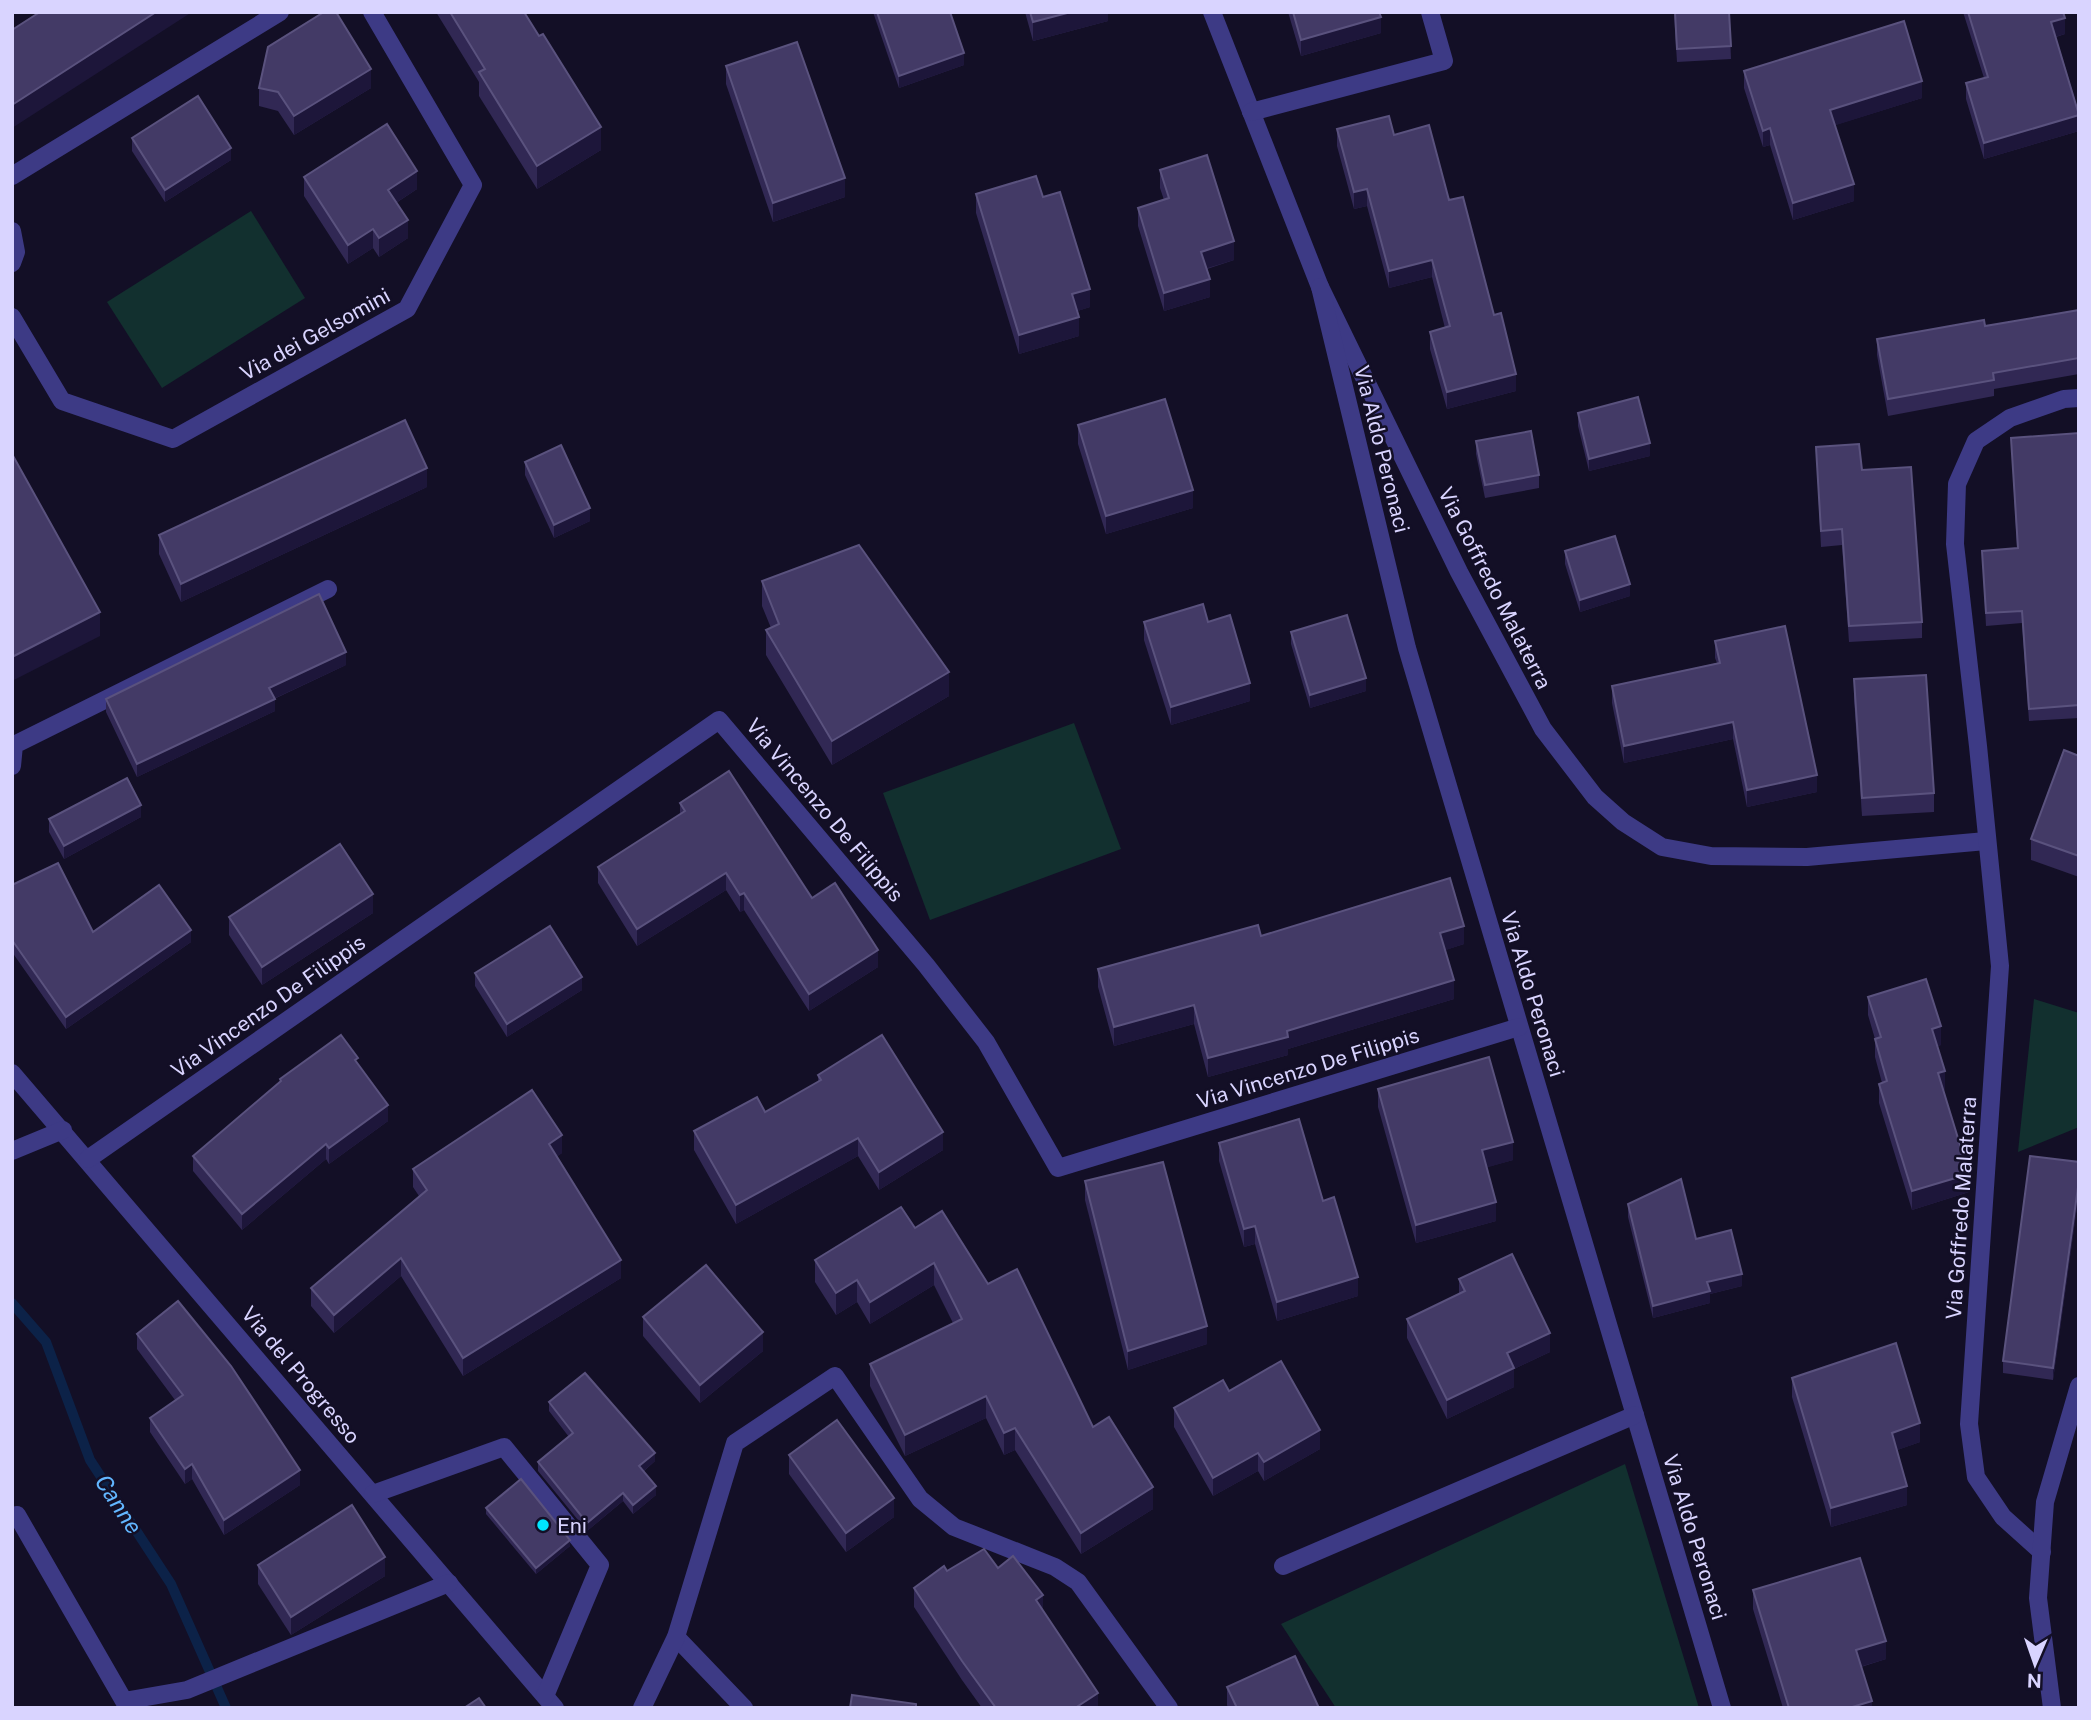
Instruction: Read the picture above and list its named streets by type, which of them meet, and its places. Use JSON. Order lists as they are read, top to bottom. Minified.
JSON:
{"streets":{"street":["Via dei Gelsomini","Via Aldo Peronaci","Via Goffredo Malaterra","Via Vincenzo De Filippis","Via del Progresso"]},"crossings":[["Via Aldo Peronaci","Via Goffredo Malaterra"],["Via Aldo Peronaci","Via Vincenzo De Filippis"],["Via Vincenzo De Filippis","Via del Progresso"]],"water":["Canne"],"places":["Eni"],"north":"bottom"}
